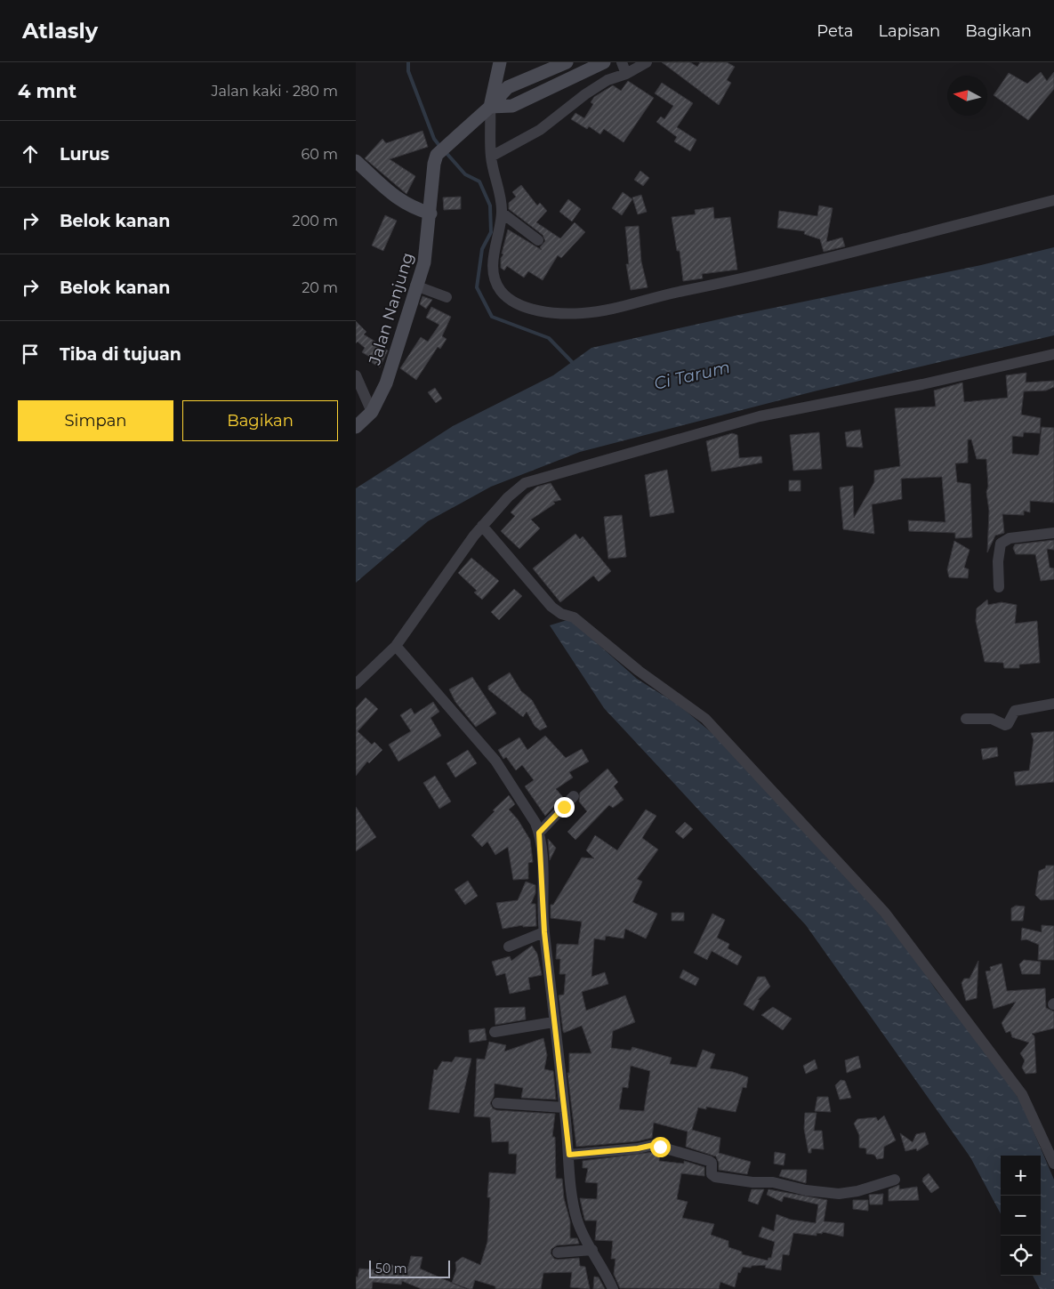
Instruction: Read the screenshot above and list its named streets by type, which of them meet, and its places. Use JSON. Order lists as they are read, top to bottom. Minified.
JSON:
{"streets":{"main road":["Jalan Nanjung"]},"water":["Ci Tarum"],"scale_bar":"50 m","north":"left","page":{"header":"Atlasly","nav":["Peta","Lapisan","Bagikan"],"heading":["4 mnt","Jalan kaki · 280 m"],"list":[["Lurus","60 m"],["Belok kanan","200 m"],["Belok kanan","20 m"],"Tiba di tujuan"],"buttons":["Simpan","Bagikan"],"map_buttons":["+","−"],"scale":"50 m"}}
